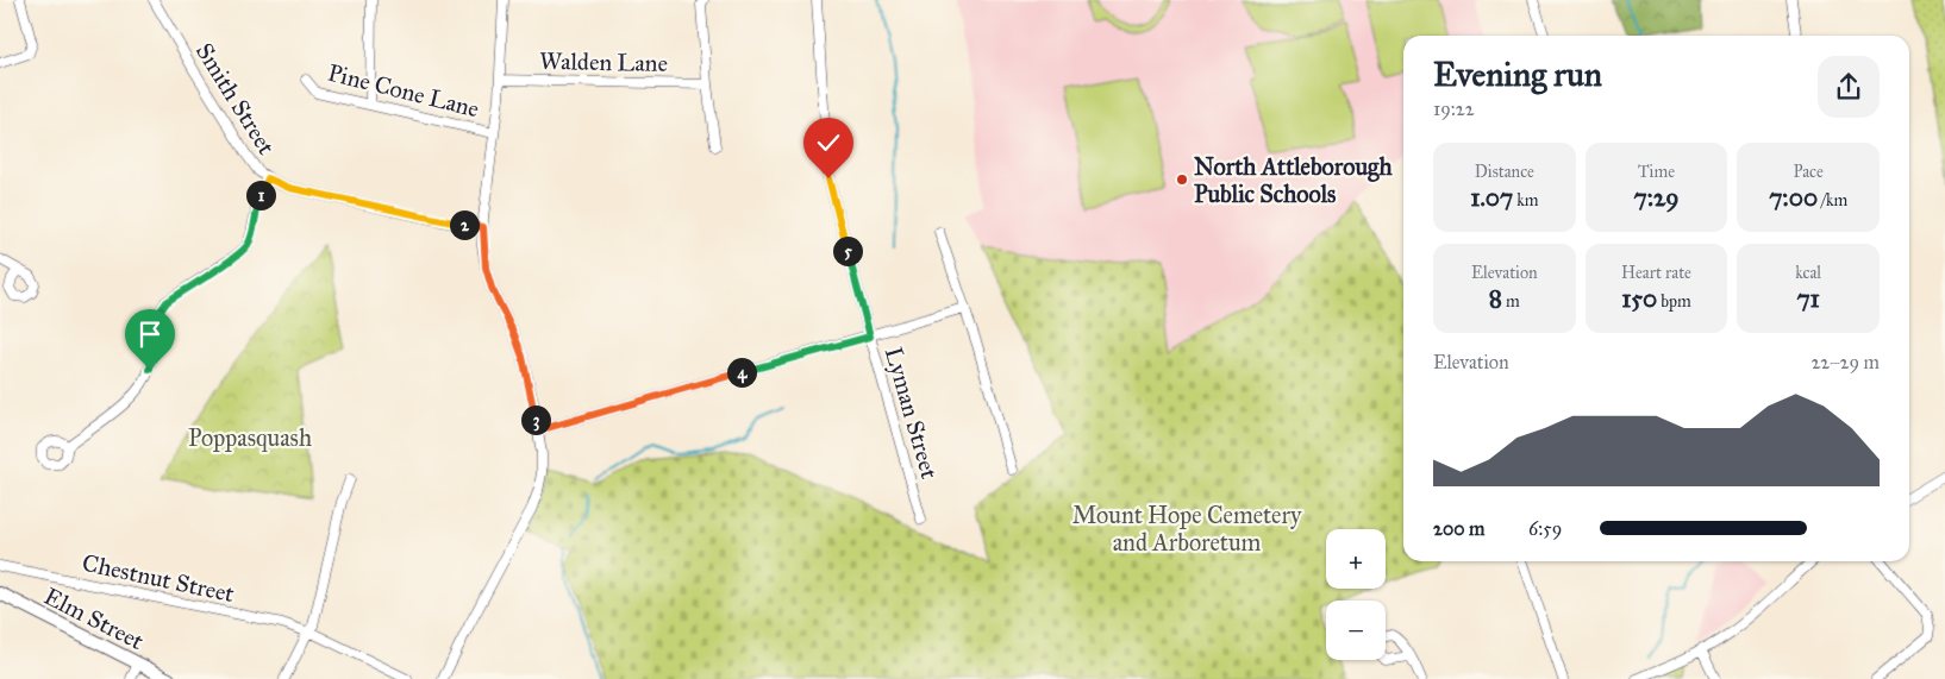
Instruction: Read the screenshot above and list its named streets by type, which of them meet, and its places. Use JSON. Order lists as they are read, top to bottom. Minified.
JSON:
{"streets":{"main road":["Elm Street"],"street":["Walden Lane","Pine Cone Lane","Smith Street","Lyman Street","Chestnut Street"]},"parks":["Poppasquash","Mount Hope Cemetery and Arboretum"],"places":["North Attleborough Public Schools"],"page":{"heading":["Evening run","19:22"],"stats":[["Distance","1.07 km"],["Time","7:29"],["Pace","7:00 /km"],["Elevation","8 m"],["Heart rate","150 bpm"],["kcal","71"]],"pins":["1","2","5","4","3"],"chart":["Elevation","22–29 m"],"list":[{"name":"200 m","note":"6:59"}],"map_buttons":["+","−"]}}
